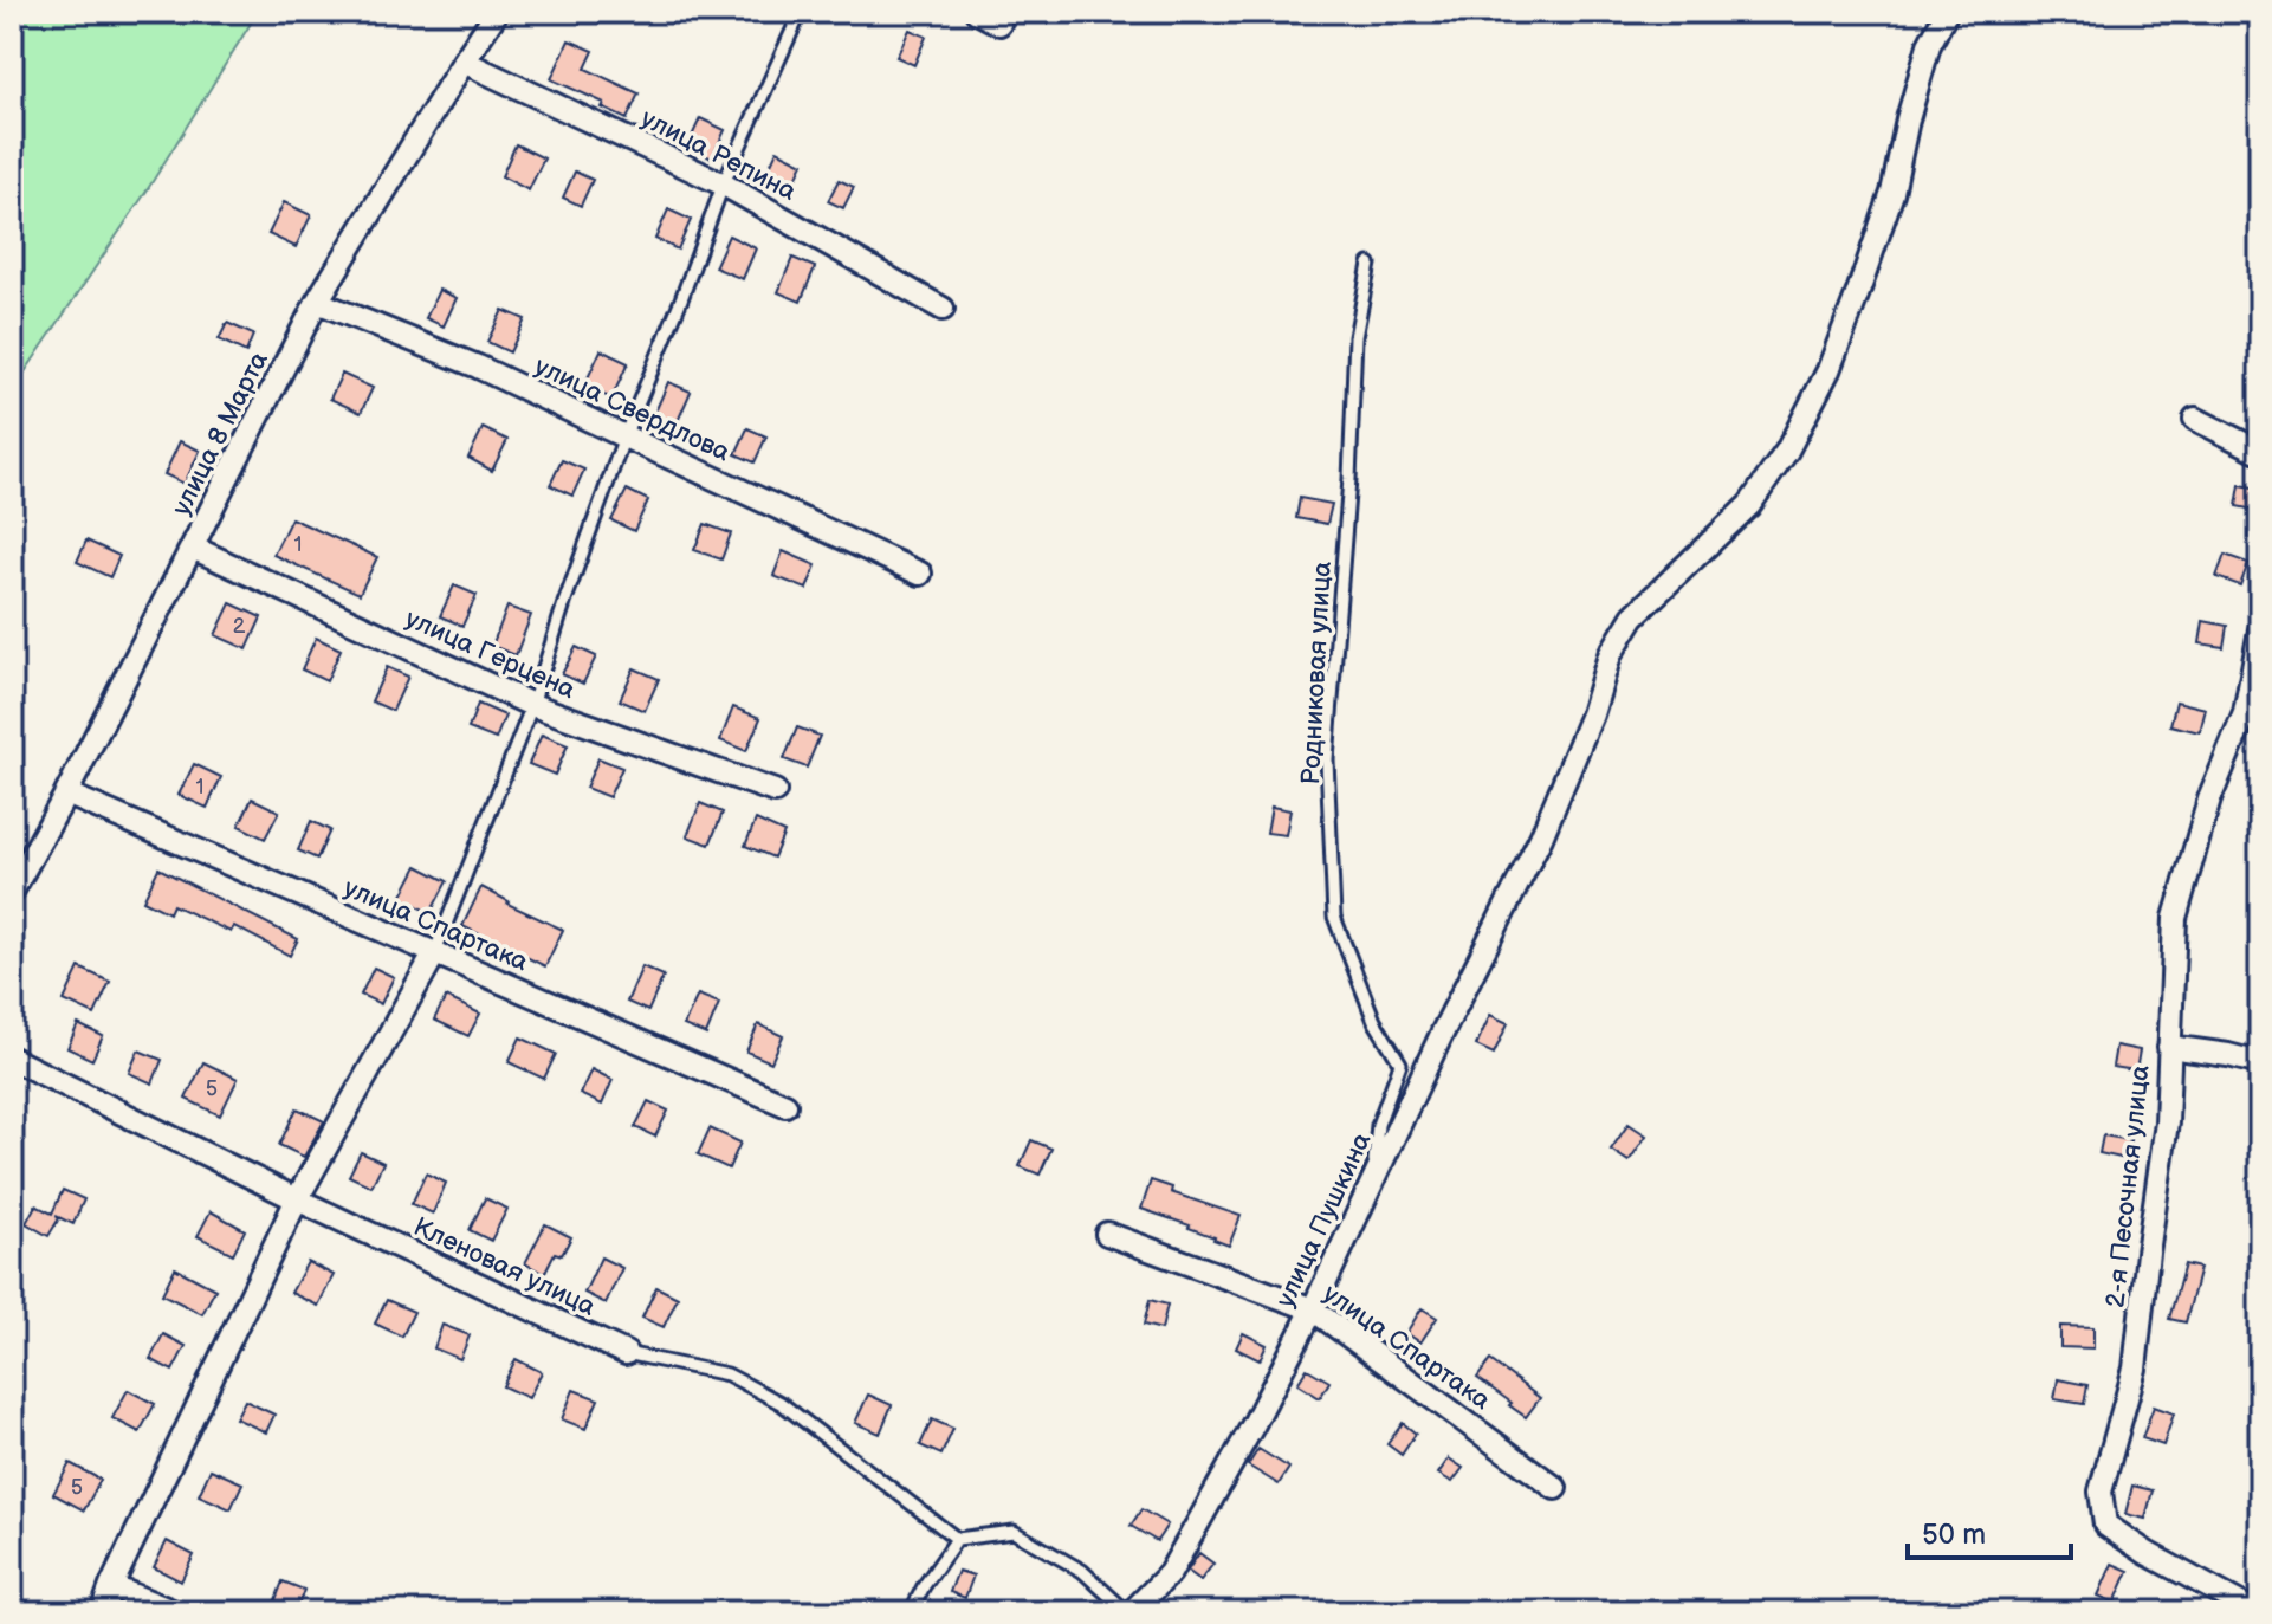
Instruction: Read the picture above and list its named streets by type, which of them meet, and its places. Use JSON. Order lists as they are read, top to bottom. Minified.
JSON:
{"streets":{"street":["улица Репина","улица Свердлова","улица 8 Марта","улица Герцена","улица Спартака","2-я Песочная улица","улица Пушкина","Кленовая улица"],"lane":["Родниковая улица"]},"crossings":[["улица Репина","улица 8 Марта"],["улица Свердлова","улица 8 Марта"],["улица 8 Марта","улица Герцена"],["улица 8 Марта","улица Спартака"],["Родниковая улица","улица Пушкина"],["улица Спартака","улица Пушкина"]],"house_numbers":["1","2","1","5","5"],"scale_bar":"50 m"}
